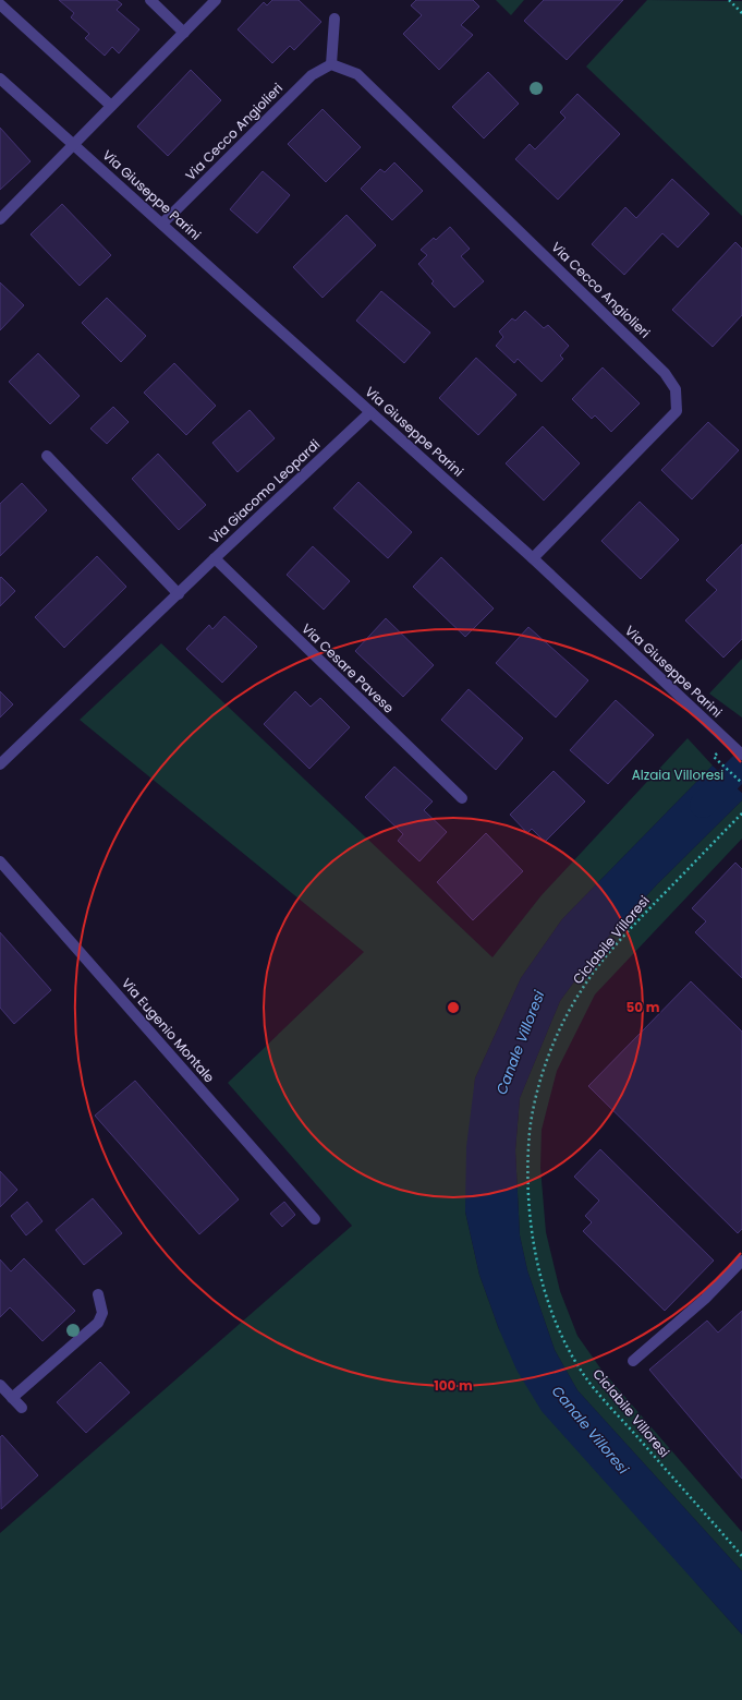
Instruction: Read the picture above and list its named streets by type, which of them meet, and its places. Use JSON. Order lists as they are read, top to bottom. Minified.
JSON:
{"streets":{"street":["Via Cecco Angiolieri","Via Giuseppe Parini","Via Giacomo Leopardi","Via Cesare Pavese","Via Eugenio Montale"],"path":["Ciclabile Villoresi"]},"crossings":[["Via Cecco Angiolieri","Via Giuseppe Parini"],["Via Giuseppe Parini","Via Giacomo Leopardi"],["Via Giacomo Leopardi","Via Cesare Pavese"]],"water":["Canale Villoresi"],"parks":["Alzaia Villoresi"],"rings":["50 m","100 m"]}
